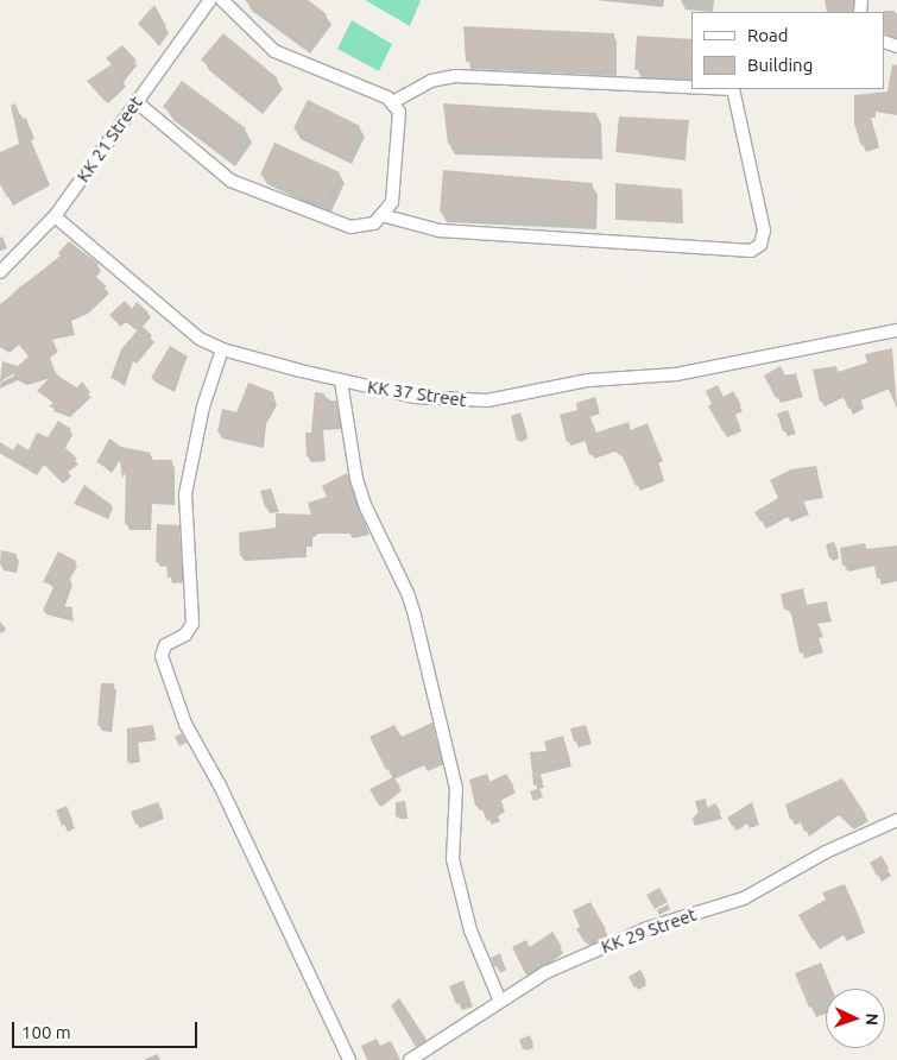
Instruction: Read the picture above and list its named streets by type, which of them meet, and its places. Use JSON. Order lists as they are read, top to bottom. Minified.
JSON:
{"streets":{"street":["KK 21 Street","KK 37 Street","KK 29 Street"]},"crossings":[["KK 21 Street","KK 37 Street"]],"legend":["Road","Building"],"scale_bar":"100 m","north":"right"}
